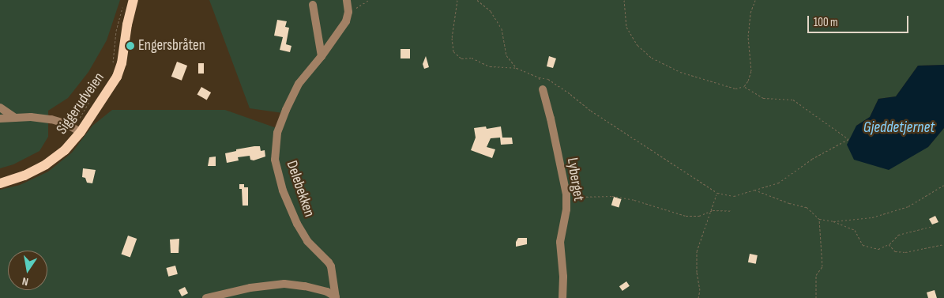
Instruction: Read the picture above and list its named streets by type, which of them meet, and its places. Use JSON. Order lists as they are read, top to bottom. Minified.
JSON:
{"streets":{"main road":["Siggerudveien"],"street":["Lyberget","Delebekken"]},"water":["Gjeddetjernet"],"places":["Engersbråten"],"scale_bar":"100 m","north":"bottom"}
